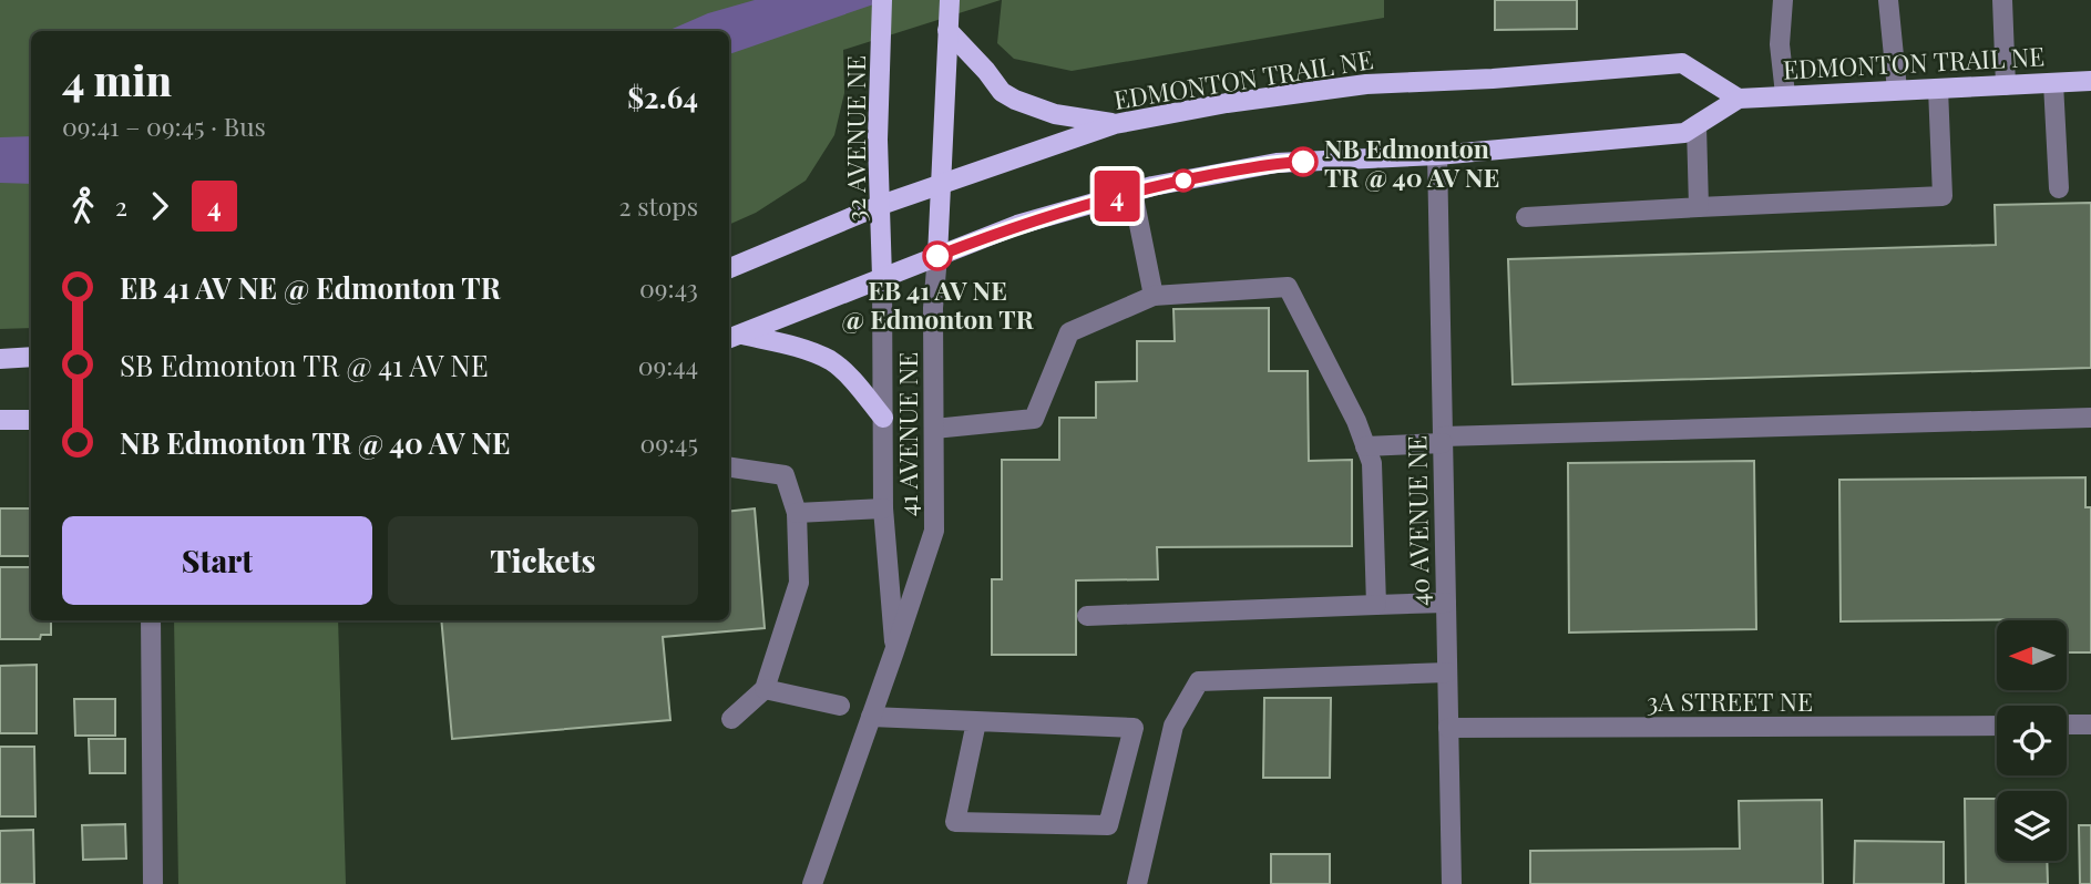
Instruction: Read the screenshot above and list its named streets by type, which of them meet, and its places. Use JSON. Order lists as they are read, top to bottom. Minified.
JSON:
{"streets":{"main road":["EDMONTON TRAIL NE","32 AVENUE NE"],"street":["41 AVENUE NE","40 AVENUE NE","3A STREET NE"]},"crossings":[["EDMONTON TRAIL NE","32 AVENUE NE"],["EDMONTON TRAIL NE","41 AVENUE NE"],["EDMONTON TRAIL NE","40 AVENUE NE"],["32 AVENUE NE","41 AVENUE NE"],["40 AVENUE NE","3A STREET NE"]],"places":["NB Edmonton TR @ 40 AV NE","EB 41 AV NE @ Edmonton TR"],"lines":["bus line 4"],"north":"left","page":{"on_map":"4","heading":["4 min","09:41 – 09:45 · Bus","$2.64"],"legs":["2","4","2 stops"],"list":[{"name":"EB 41 AV NE @ Edmonton TR","value":"09:43"},{"name":"SB Edmonton TR @ 41 AV NE","value":"09:44"},{"name":"NB Edmonton TR @ 40 AV NE","value":"09:45"}],"buttons":["Start","Tickets"]}}
